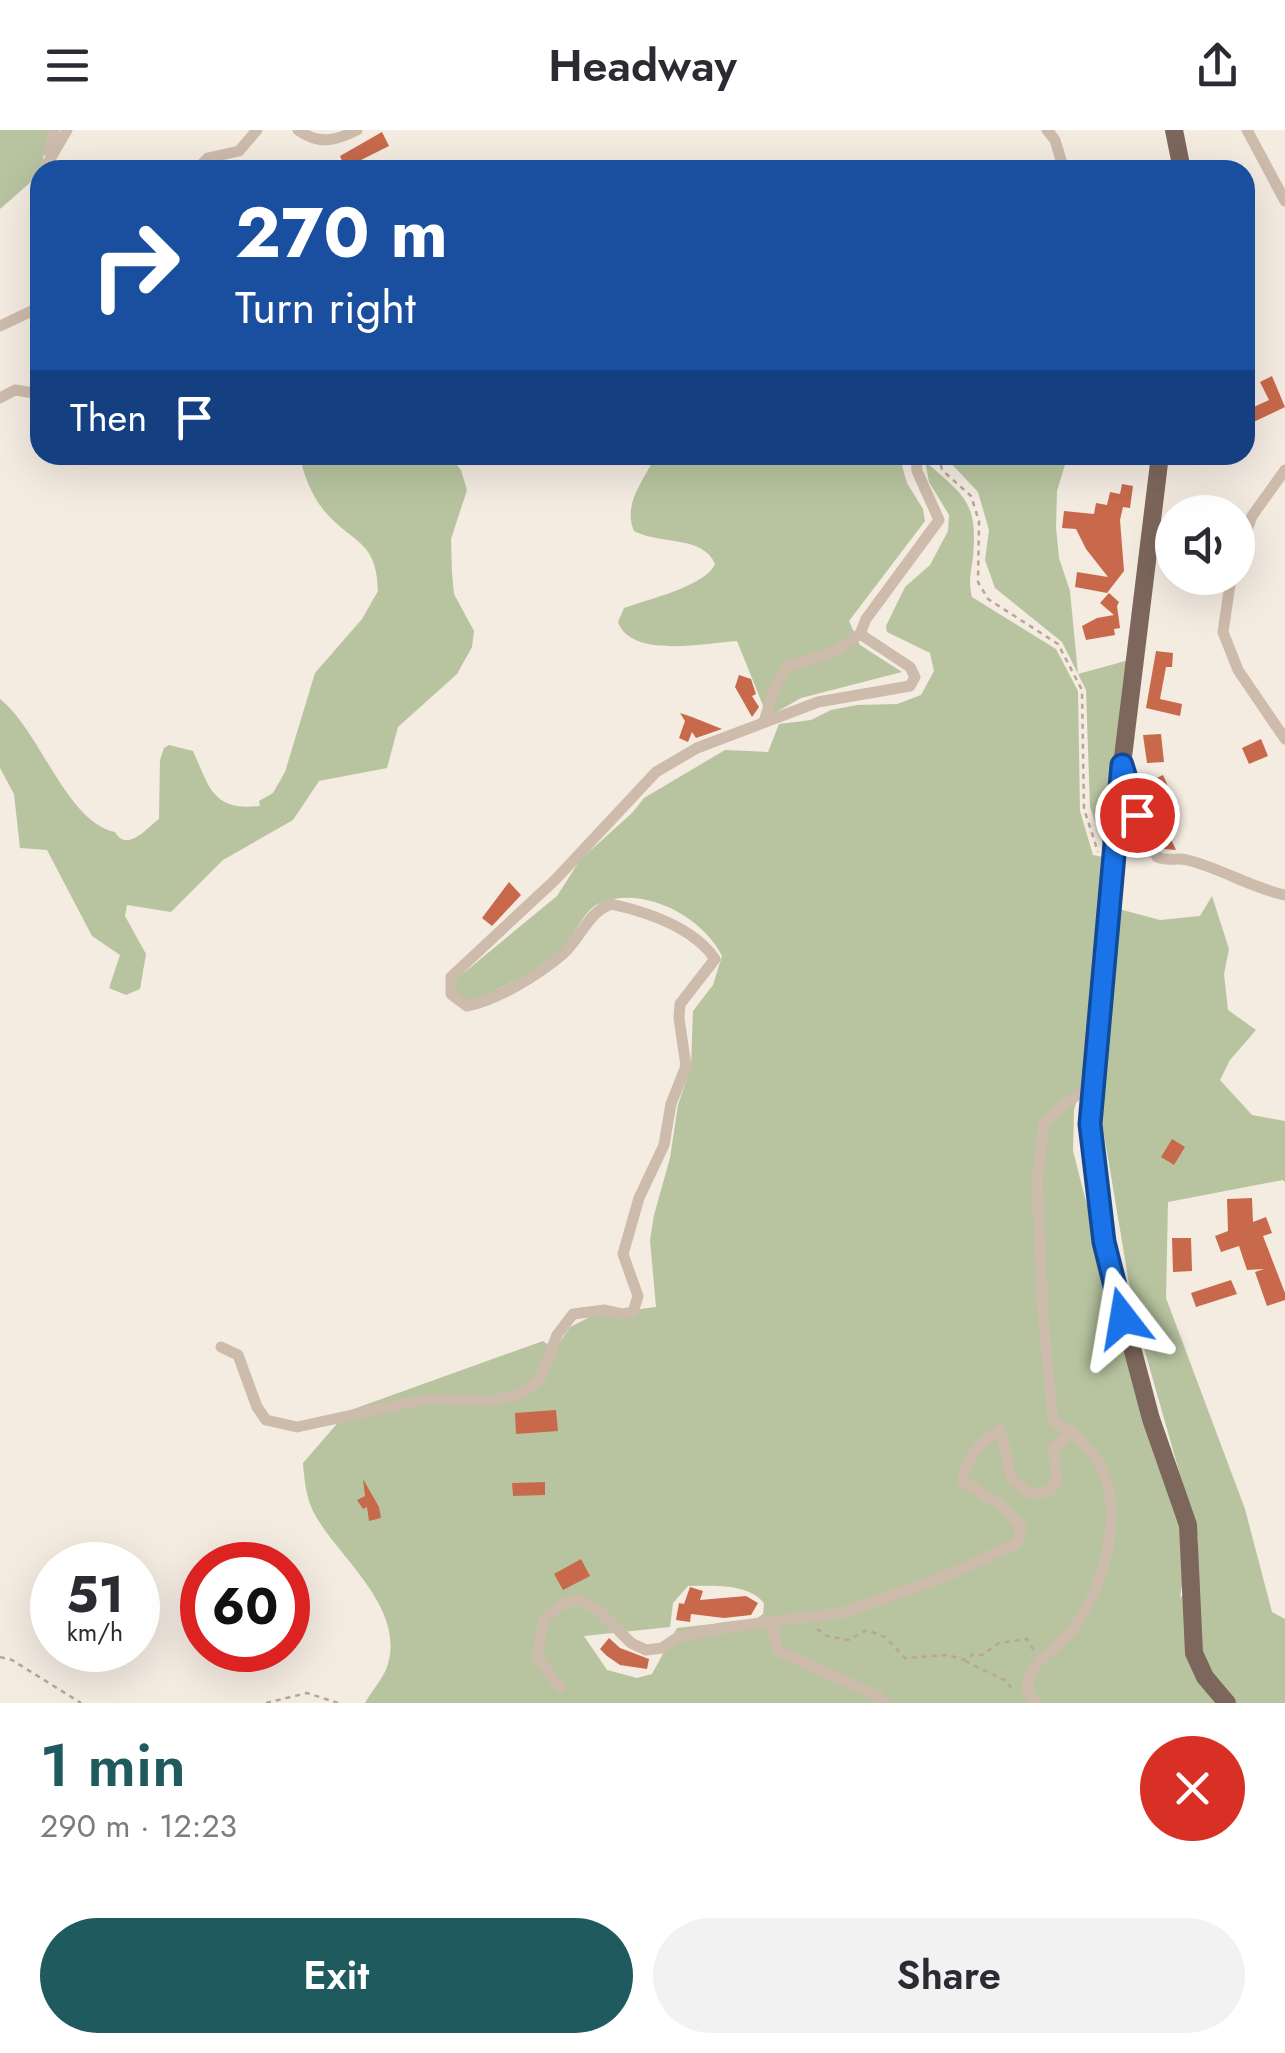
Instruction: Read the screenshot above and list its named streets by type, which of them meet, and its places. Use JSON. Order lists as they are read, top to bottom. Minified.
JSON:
{"page":{"header":"Headway","turn":["270 m","Turn right"],"then":"Then","speed":"51 km/h","limit":"60","heading":["1 min","290 m · 12:23"],"buttons":["Exit","Share"]}}
